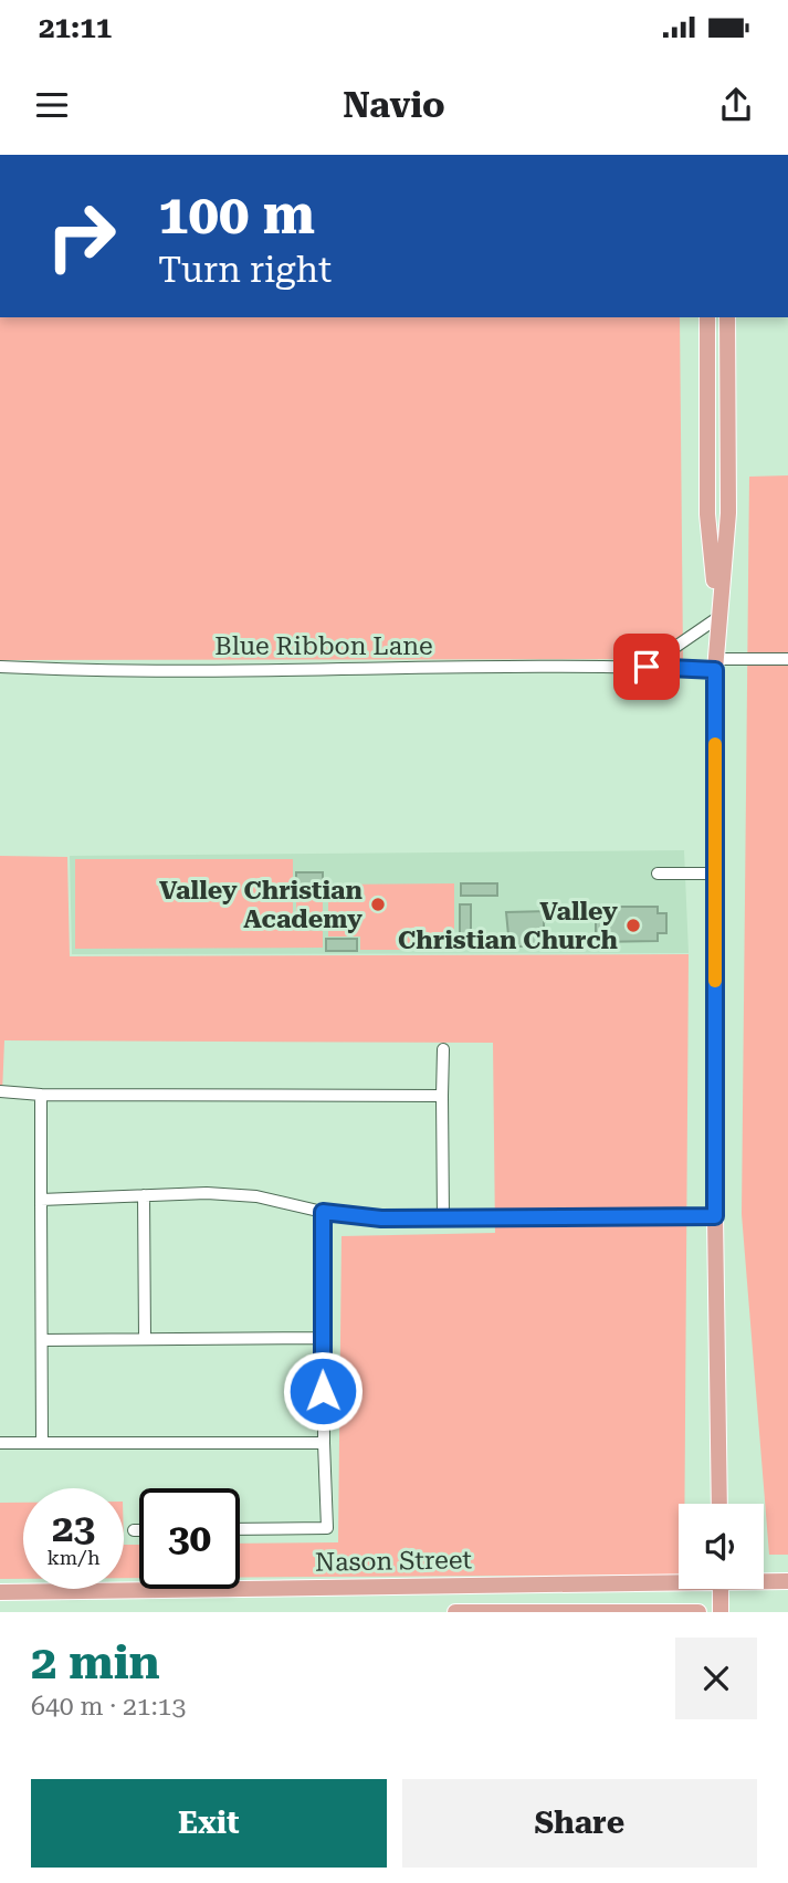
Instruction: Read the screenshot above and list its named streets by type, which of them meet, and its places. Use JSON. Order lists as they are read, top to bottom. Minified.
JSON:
{"streets":{"main road":["Nason Street"],"street":["Blue Ribbon Lane"]},"places":["Valley Christian Academy","Valley Christian Church"],"page":{"status":"21:11","header":"Navio","turn":["100 m","Turn right"],"speed":"23 km/h","limit":"30","heading":["2 min","640 m · 21:13"],"buttons":["Exit","Share"]}}
